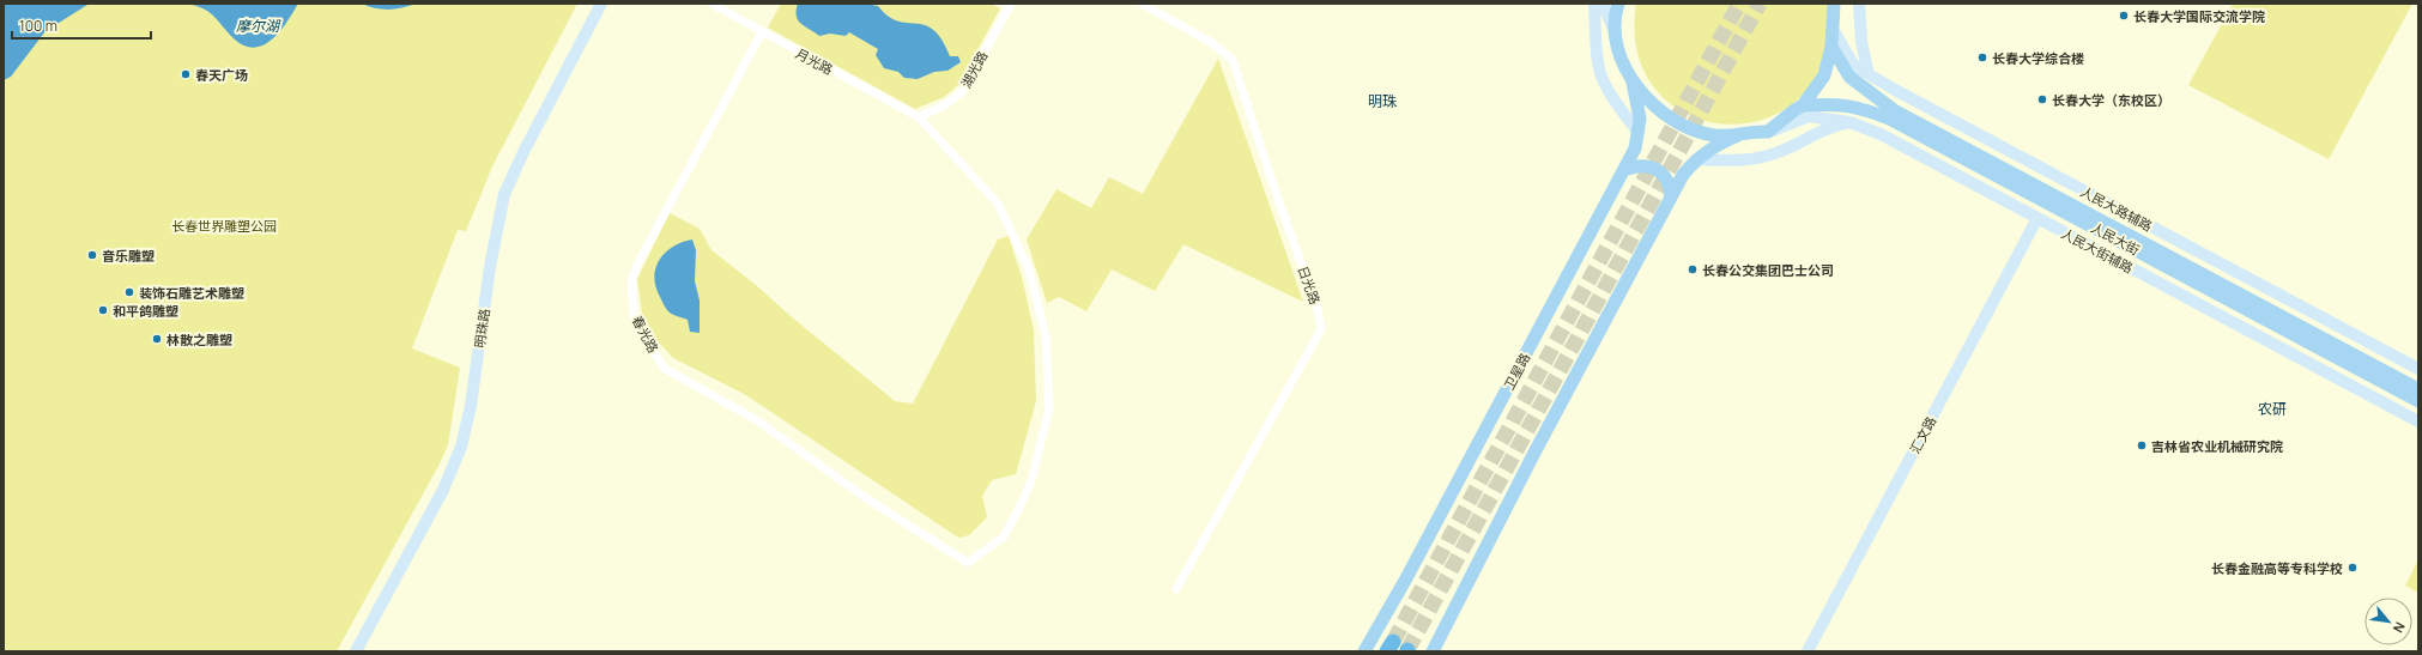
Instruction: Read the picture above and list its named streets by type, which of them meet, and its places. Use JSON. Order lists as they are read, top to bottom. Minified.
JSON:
{"streets":{"main road":["人民大路辅路","人民大街","人民大街辅路","明珠路","卫星路","汇文路"],"street":["月光路","湖光路","日光路","春光路"]},"crossings":[["月光路","湖光路"],["月光路","春光路"],["人民大街辅路","汇文路"]],"districts":["明珠","农研"],"water":["摩尔湖"],"parks":["长春世界雕塑公园"],"places":["长春大学国际交流学院","长春大学综合楼","春天广场","长春大学（东校区）","音乐雕塑","长春公交集团巴士公司","装饰石雕艺术雕塑","和平鸽雕塑","林散之雕塑","吉林省农业机械研究院","长春金融高等专科学校"],"scale_bar":"100 m","north":"bottom right"}
